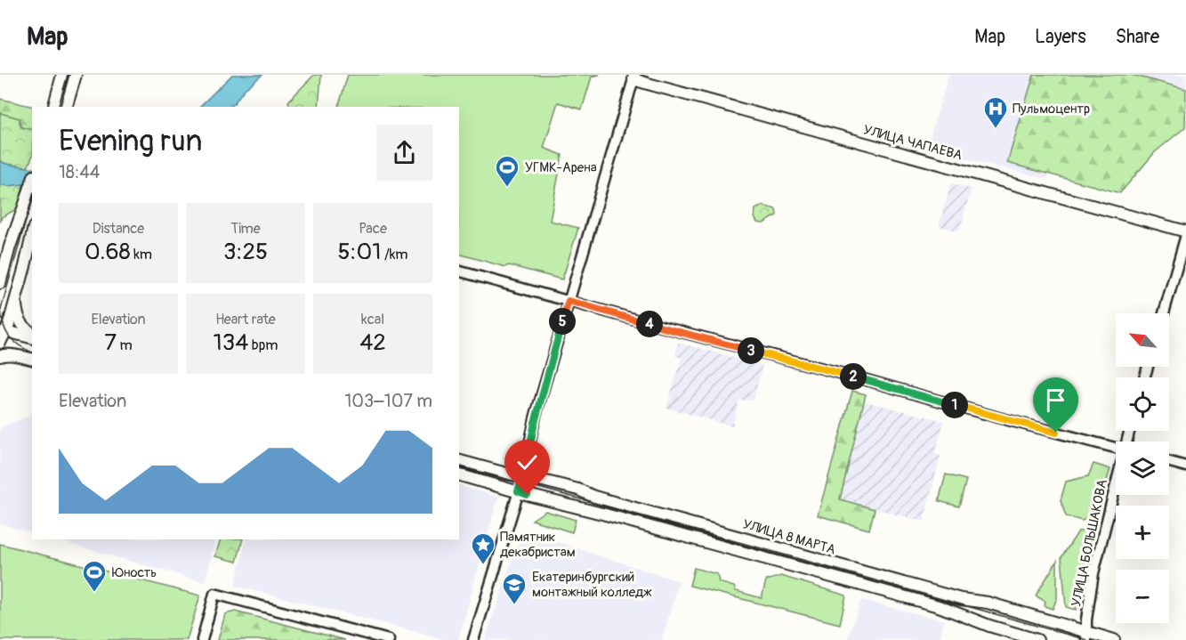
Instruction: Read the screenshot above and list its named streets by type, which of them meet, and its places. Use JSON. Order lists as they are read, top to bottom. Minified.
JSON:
{"streets":{"main road":["УЛИЦА ЧАПАЕВА","УЛИЦА 8 МАРТА"],"street":["УЛИЦА БОЛЬШАКОВА"]},"crossings":[["УЛИЦА 8 МАРТА","УЛИЦА БОЛЬШАКОВА"]],"places":{"hospital":["Пульмоцентр"],"sports":["УГМК-Арена","Юность"],"place":["Памятник декабристам"],"school or university":["Екатеринбургский монтажный колледж"]},"north":"top left","page":{"header":"Map","nav":["Map","Layers","Share"],"heading":["Evening run","18:44"],"stats":[["Distance","0.68 km"],["Time","3:25"],["Pace","5:01 /km"],["Elevation","7 m"],["Heart rate","134 bpm"],["kcal","42"]],"pins":["5","4","3","2","1"],"map_buttons":["+","−"],"chart":["Elevation","103–107 m"]}}
